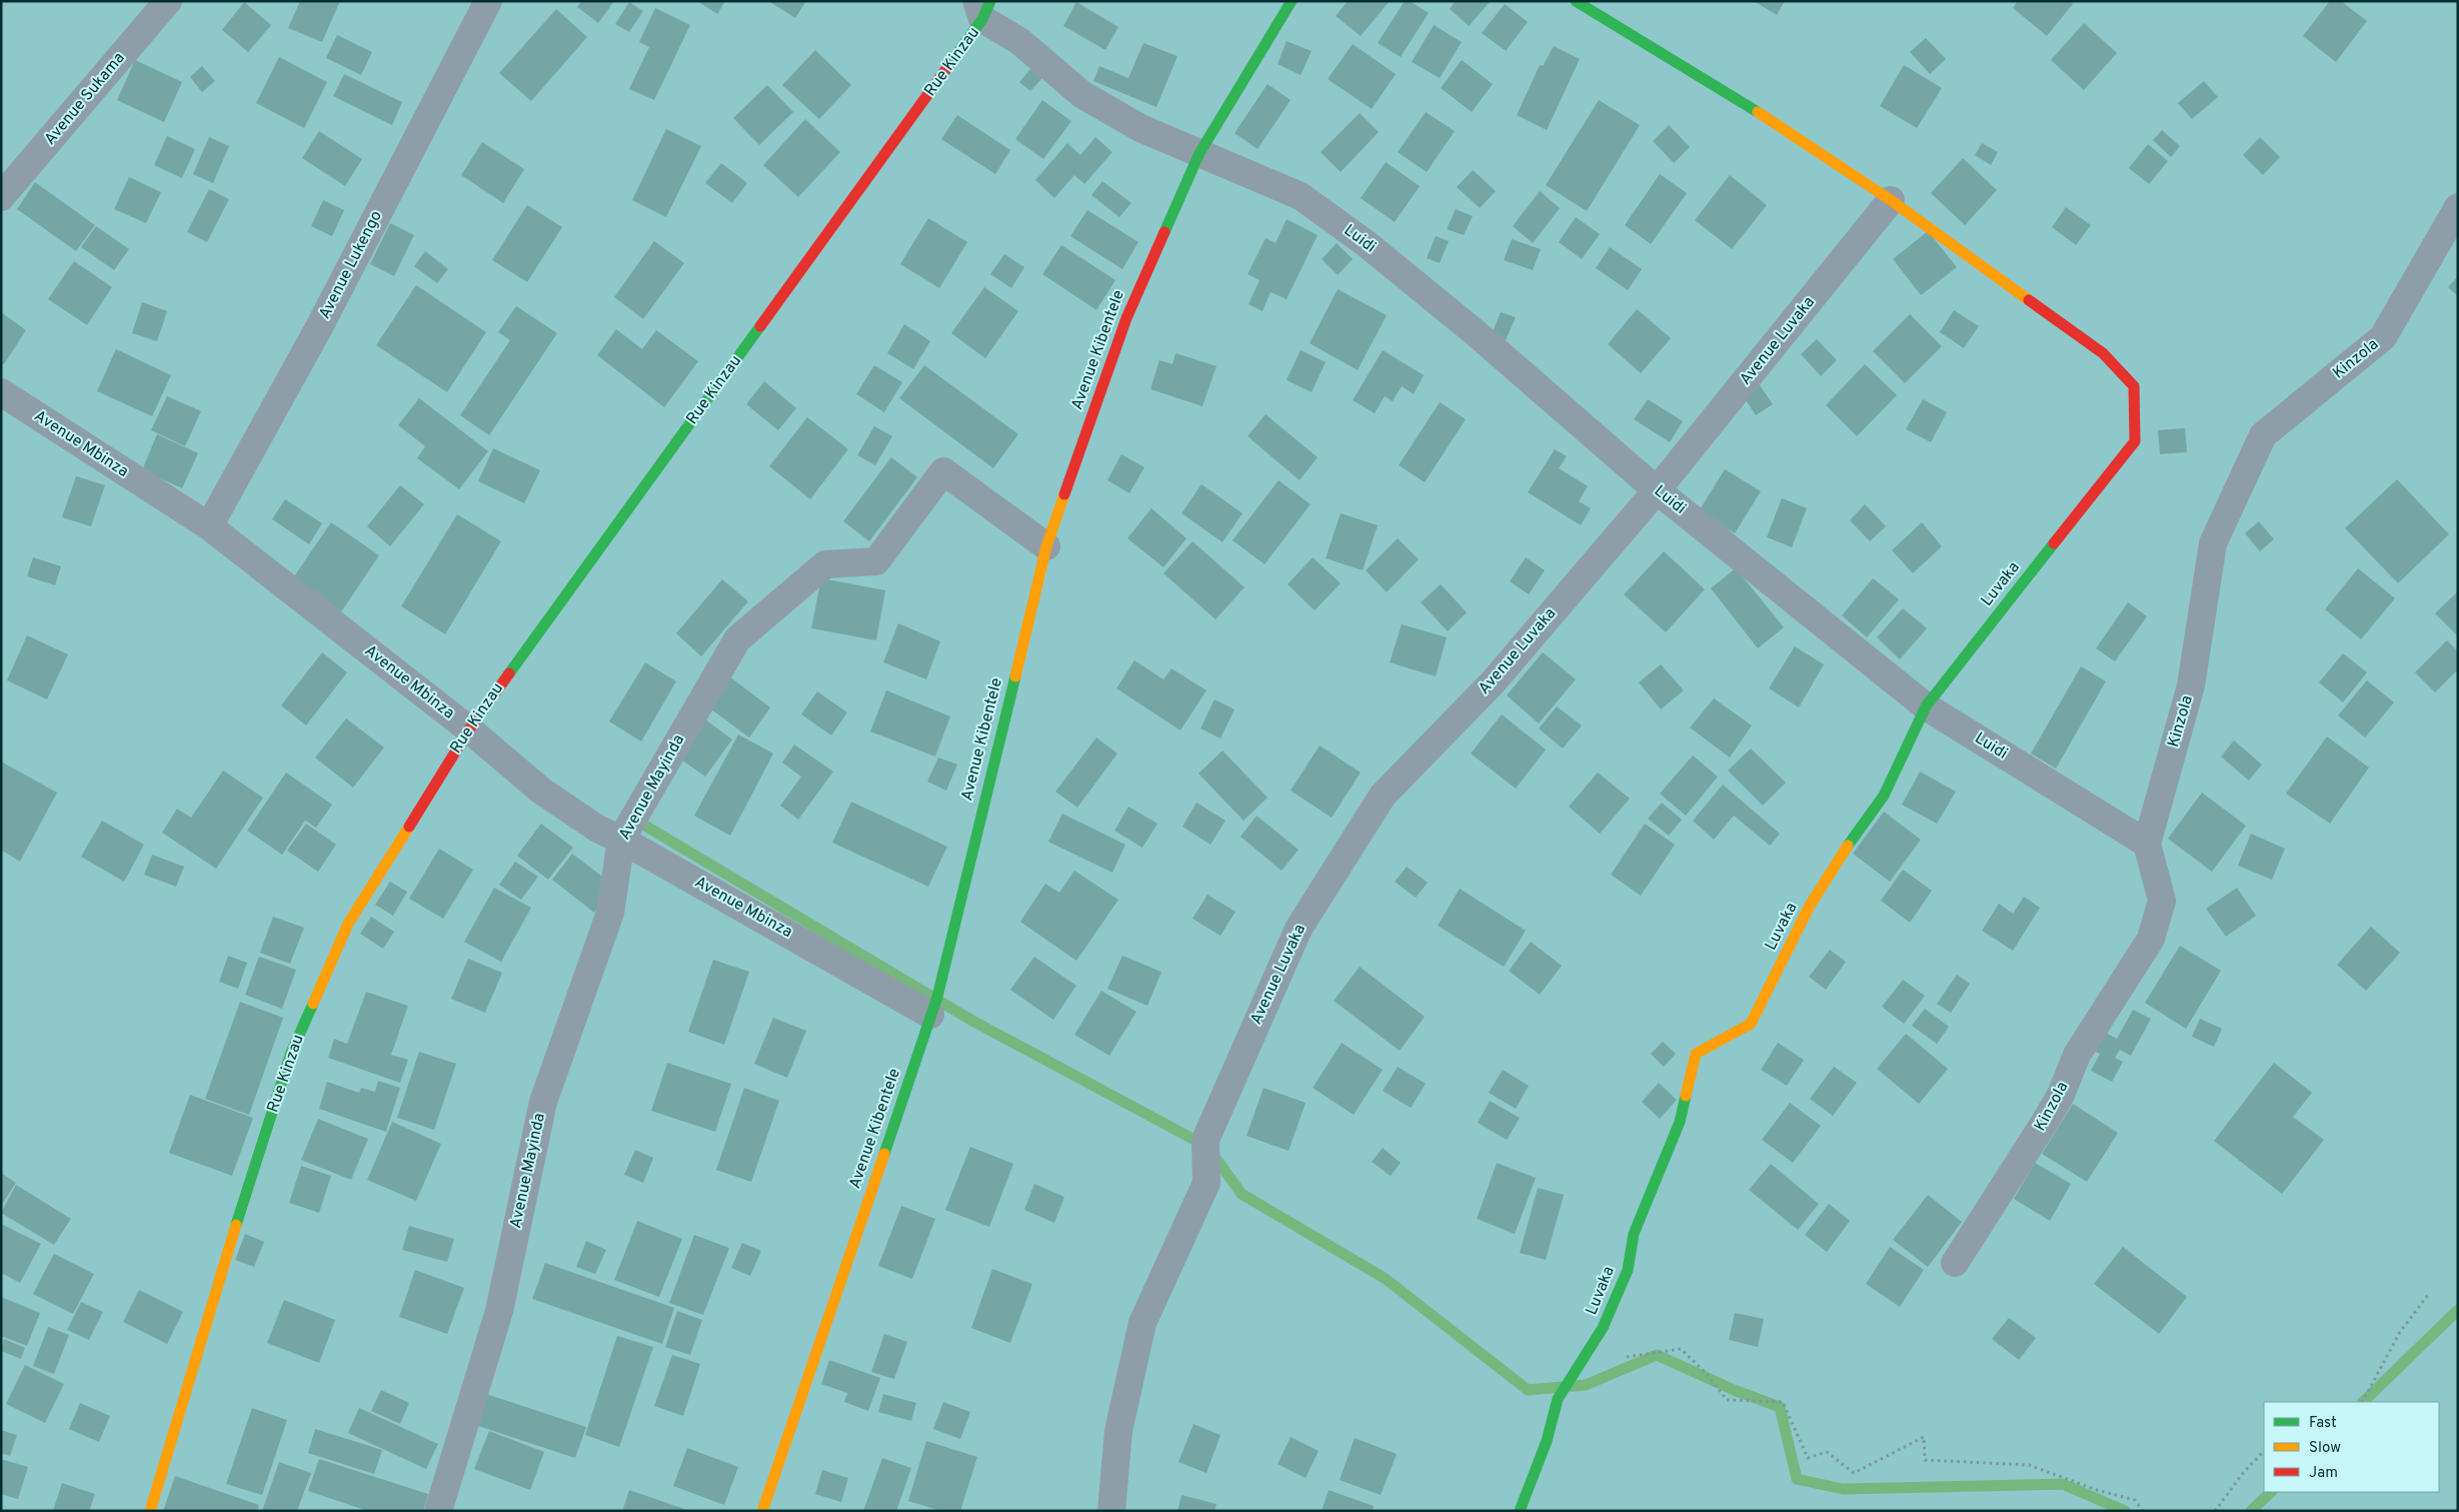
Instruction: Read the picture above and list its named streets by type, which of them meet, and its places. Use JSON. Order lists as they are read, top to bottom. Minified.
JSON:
{"streets":{"street":["Rue Kinzau","Avenue Sukama","Luidi","Avenue Lukengo","Avenue Luvaka","Avenue Kibentele","Kinzola","Avenue Mbinza","Luvaka","Avenue Mayinda"]},"crossings":[["Rue Kinzau","Luidi"],["Rue Kinzau","Avenue Mbinza"],["Luidi","Avenue Luvaka"],["Luidi","Avenue Kibentele"],["Luidi","Kinzola"],["Luidi","Luvaka"],["Avenue Lukengo","Avenue Mbinza"],["Avenue Luvaka","Luvaka"],["Avenue Kibentele","Avenue Mbinza"],["Avenue Kibentele","Avenue Mayinda"],["Avenue Mbinza","Avenue Mayinda"]],"legend":["Fast","Slow","Jam"]}
